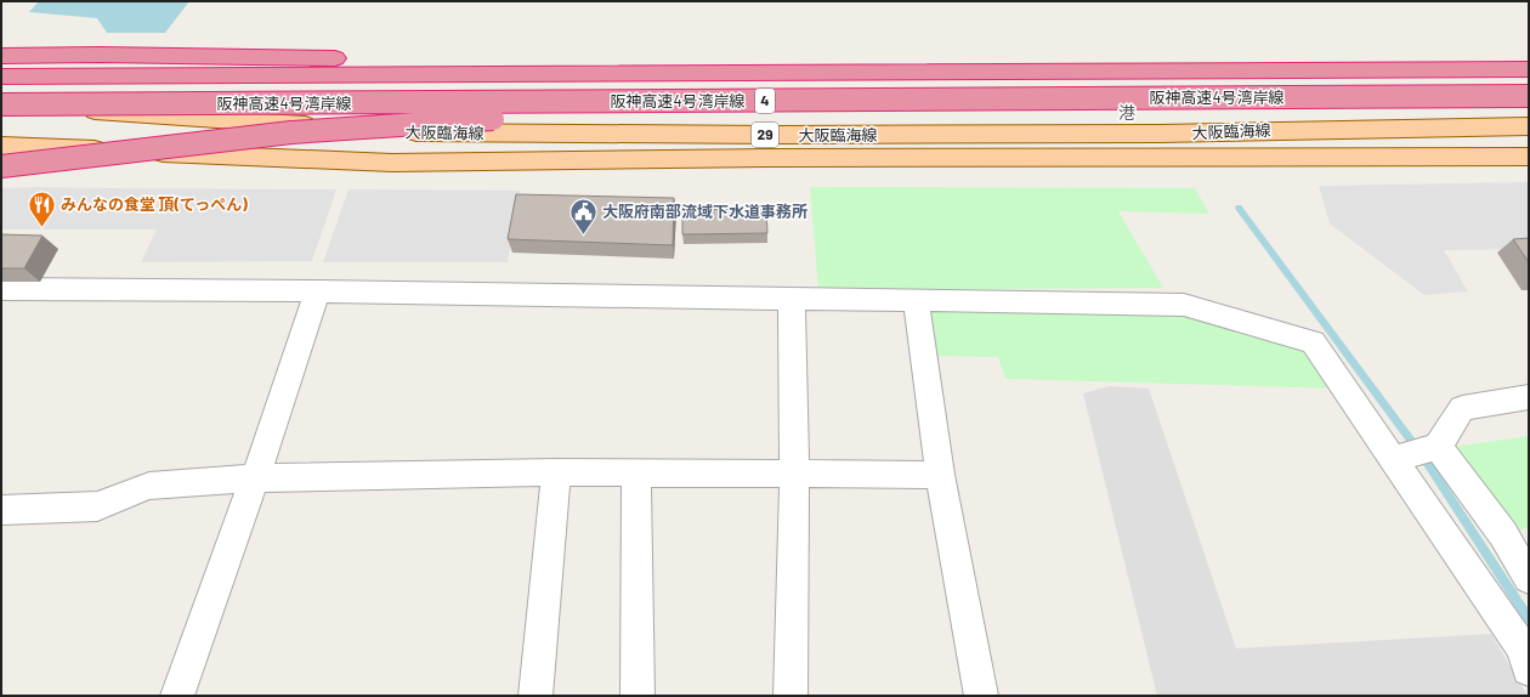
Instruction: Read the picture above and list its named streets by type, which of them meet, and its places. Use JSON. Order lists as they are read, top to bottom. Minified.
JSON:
{"streets":{"highway":["阪神高速4号湾岸線","4"],"main road":["大阪臨海線","29"]},"crossings":[["阪神高速4号湾岸線","大阪臨海線"]],"districts":["港"],"places":{"restaurant":["みんなの食堂 頂(てっぺん)"],"public building":["大阪府南部流域下水道事務所"]}}
